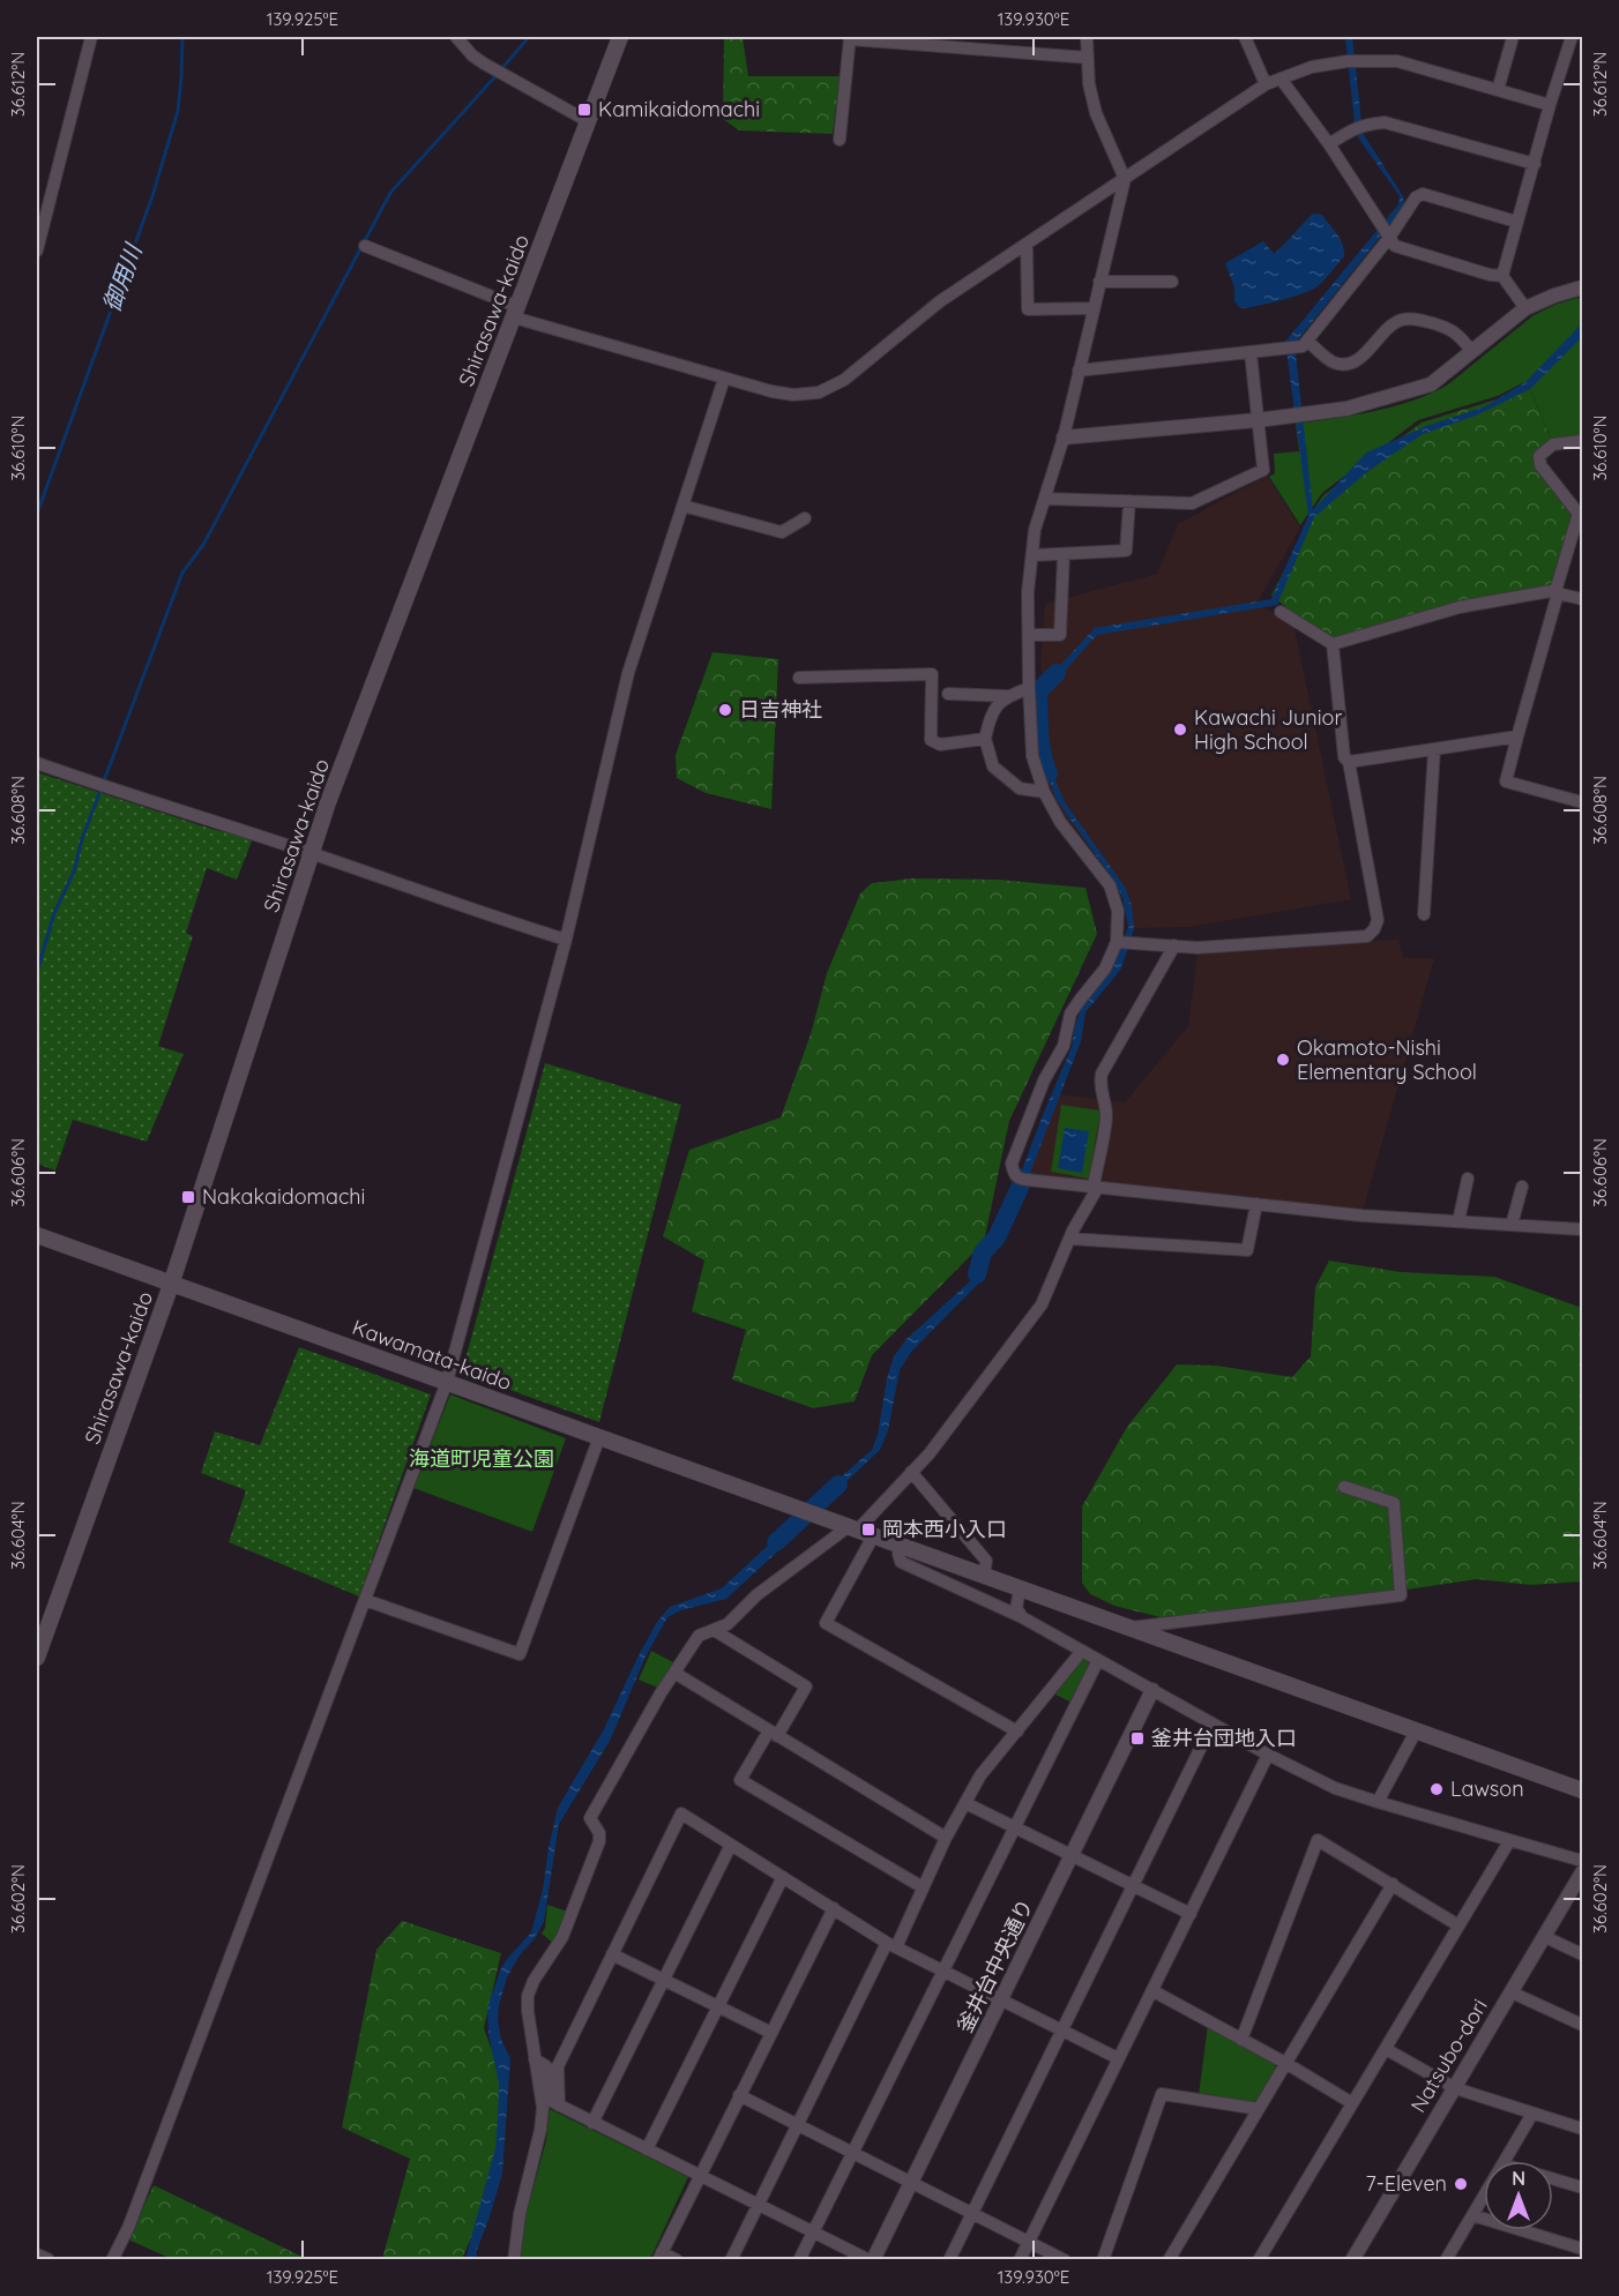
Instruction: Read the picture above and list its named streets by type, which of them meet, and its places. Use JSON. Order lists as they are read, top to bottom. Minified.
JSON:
{"streets":{"main road":["Shirasawa-kaido","Kawamata-kaido"],"street":["釜井台中央通り","Natsubo-dori"]},"crossings":[["Shirasawa-kaido","Kawamata-kaido"]],"water":["御用川"],"parks":["海道町児童公園"],"places":{"transit":["Kamikaidomachi","Nakakaidomachi","岡本西小入口","釜井台団地入口"],"other":["日吉神社","Kawachi Junior High School","Okamoto-Nishi Elementary School","Lawson","7-Eleven"]},"north":"top","coordinates":["139.925°E","139.930°E","36.612°N","36.610°N","36.608°N","36.606°N","36.604°N","36.602°N"]}
